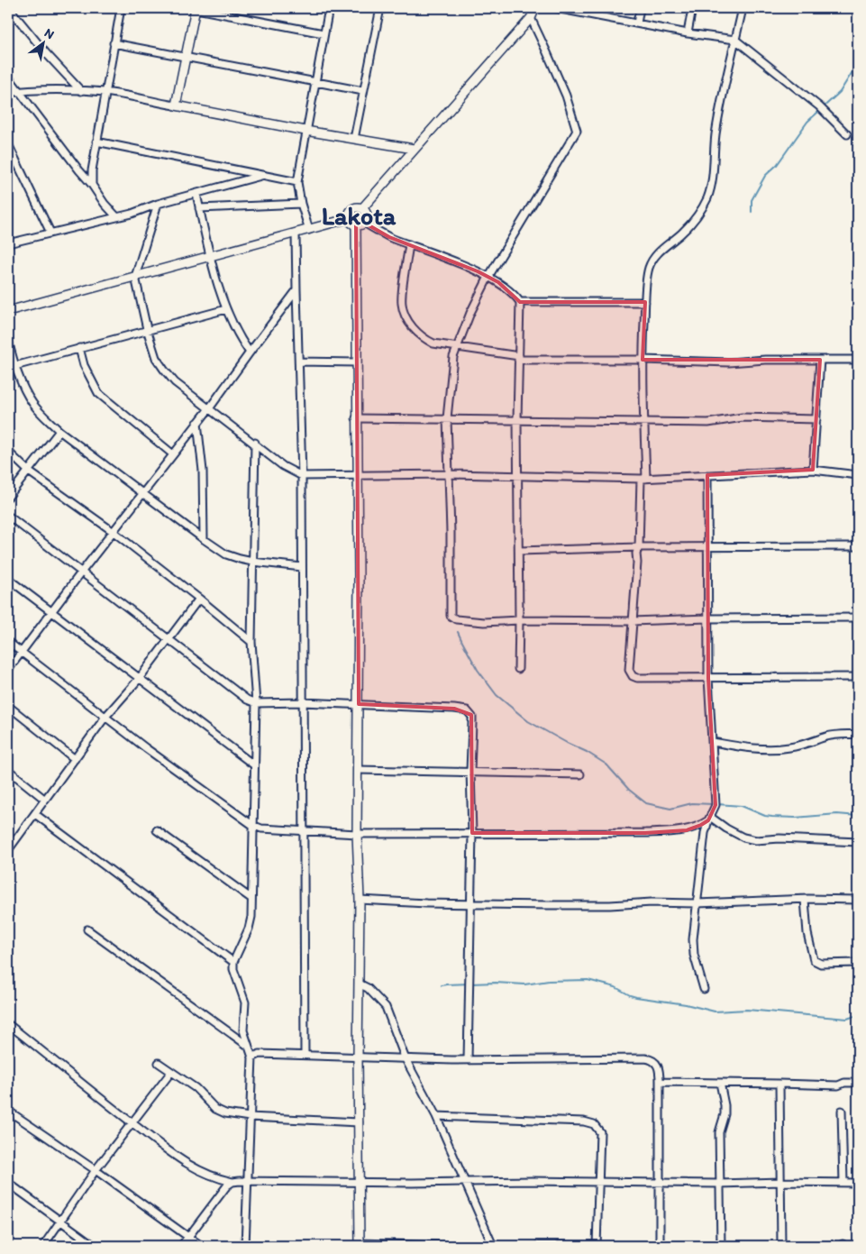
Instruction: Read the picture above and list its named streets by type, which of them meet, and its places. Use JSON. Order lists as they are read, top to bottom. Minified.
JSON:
{"districts":["Lakota"],"north":"top right"}
